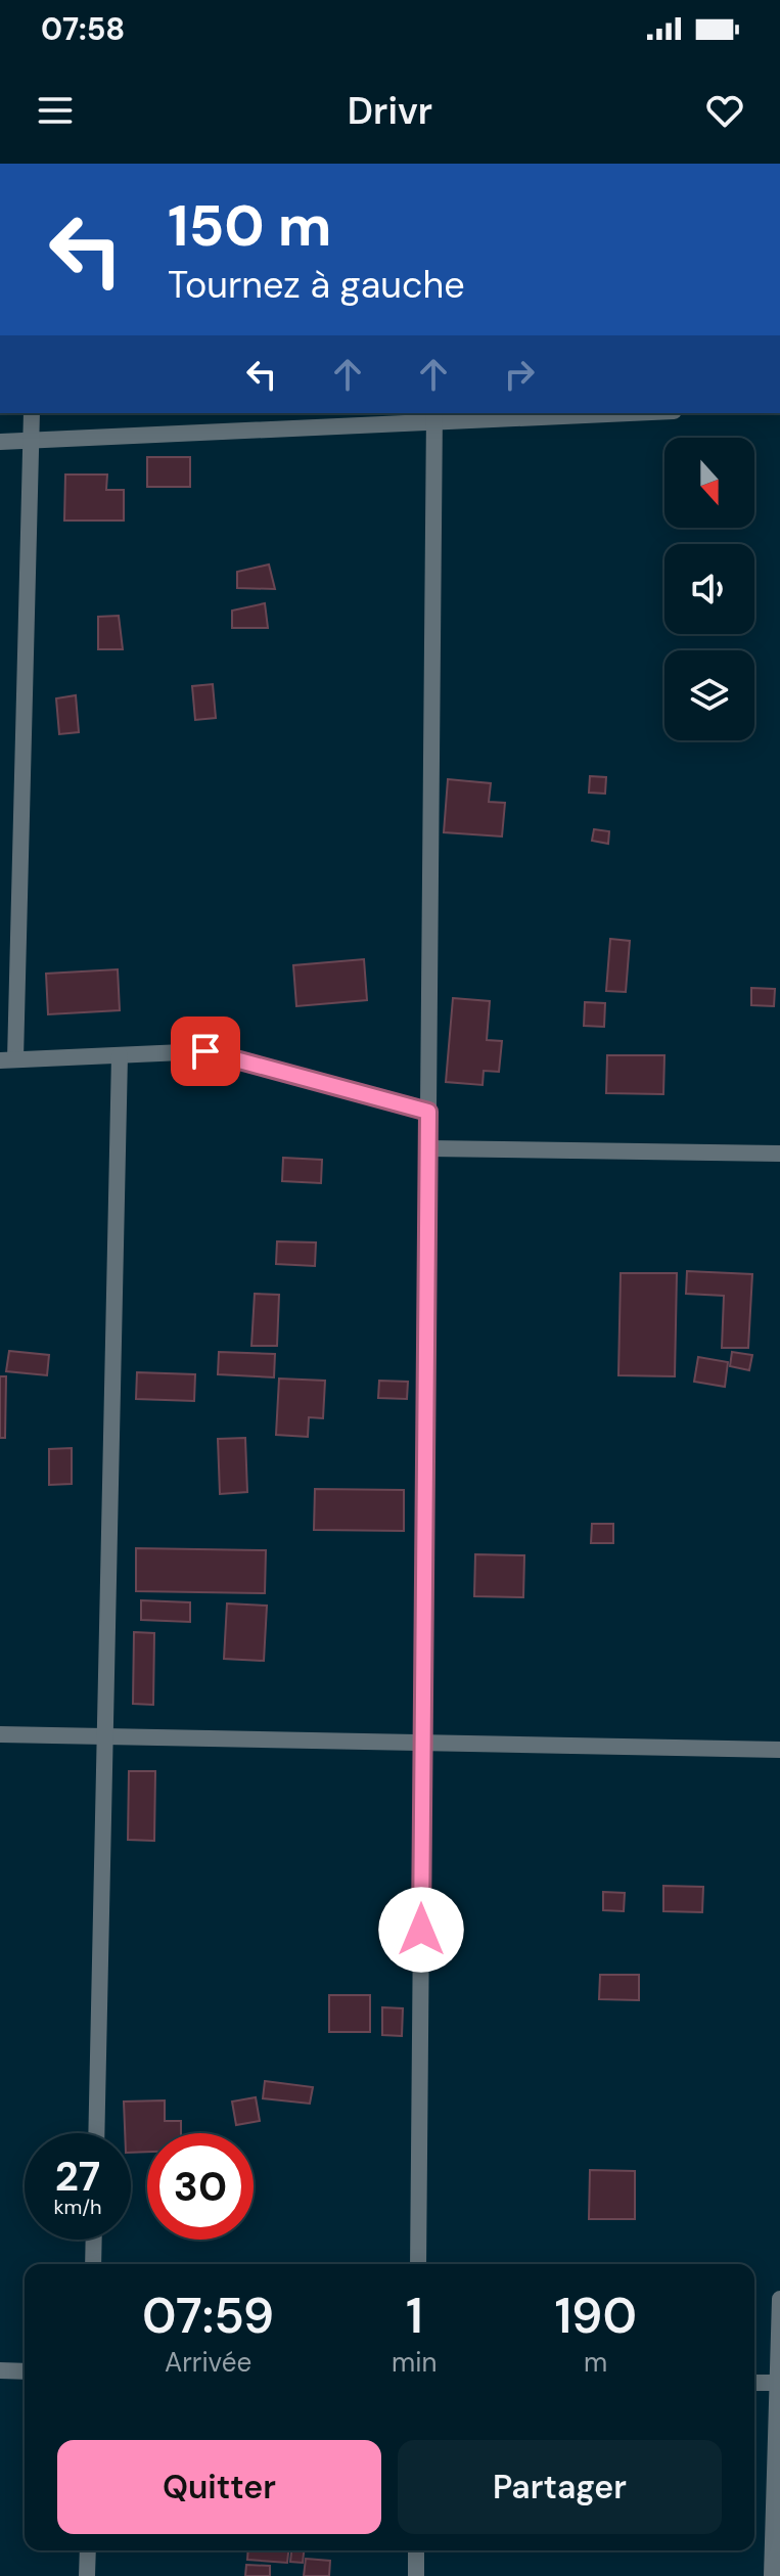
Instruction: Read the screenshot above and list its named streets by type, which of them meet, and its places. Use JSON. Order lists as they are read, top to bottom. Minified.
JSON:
{"north":"bottom","page":{"status":"07:58","header":"Drivr","turn":["150 m","Tournez à gauche"],"speed":"27 km/h","limit":"30","eta":["07:59","Arrivée","1","min","190","m"],"buttons":["Quitter","Partager"]}}
